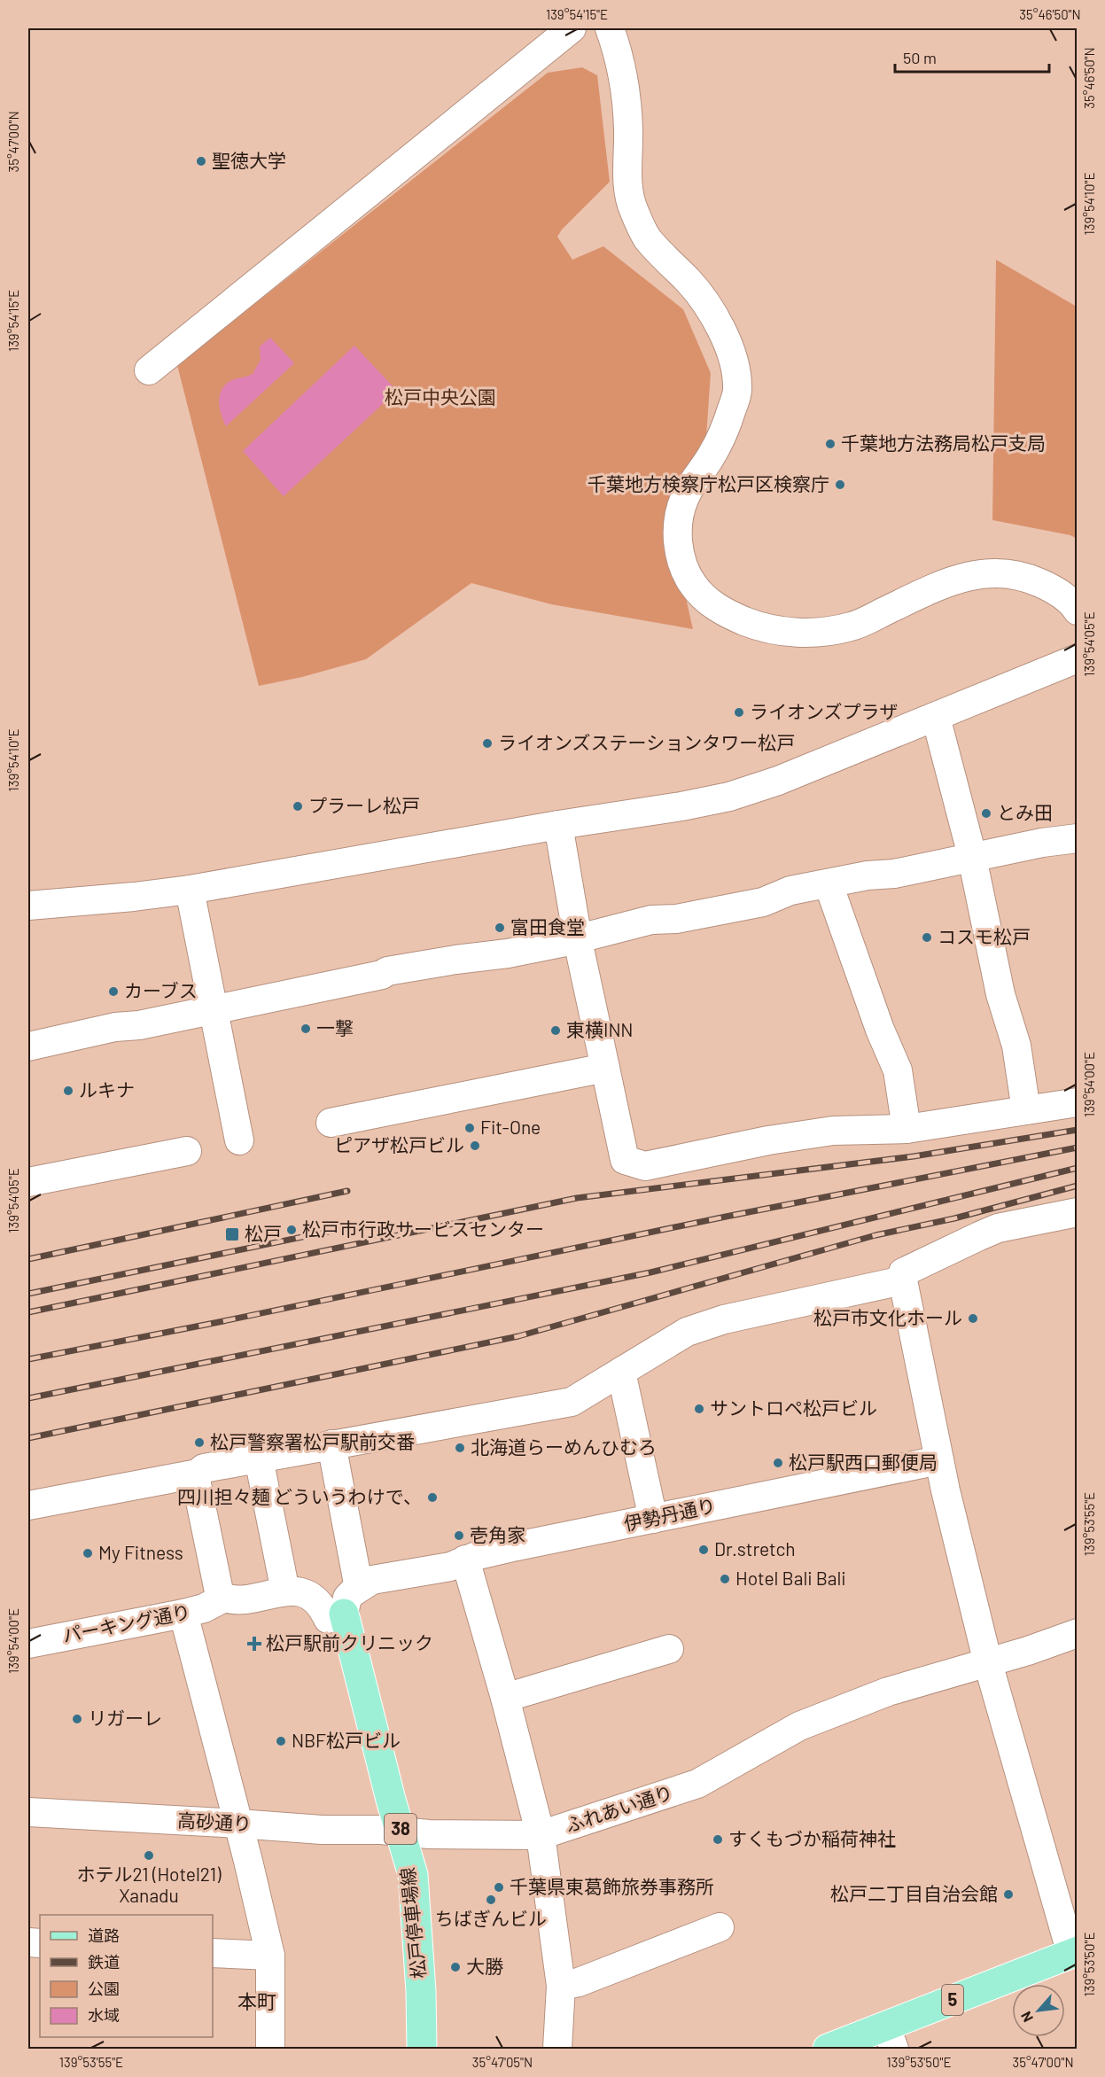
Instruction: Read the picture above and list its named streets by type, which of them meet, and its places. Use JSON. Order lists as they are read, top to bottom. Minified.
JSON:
{"streets":{"main road":["38","松戸停車場線","5"],"street":["伊勢丹通り","パーキング通り","ふれあい通り","高砂通り"]},"crossings":[["ふれあい通り","高砂通り"],["ふれあい通り","松戸停車場線"],["高砂通り","松戸停車場線"]],"districts":["本町"],"parks":["松戸中央公園"],"places":{"other":["聖徳大学","千葉地方法務局松戸支局","千葉地方検察庁松戸区検察庁","ライオンズプラザ","ライオンズステーションタワー松戸","プラーレ松戸","とみ田","富田食堂","コスモ松戸","カーブス","一撃","東横INN","ルキナ","Fit-One","ピアザ松戸ビル","松戸市行政サービスセンター","松戸市文化ホール","サントロペ松戸ビル","松戸警察署松戸駅前交番","北海道らーめんひむろ","松戸駅西口郵便局","四川担々麺 どういうわけで、","壱角家","Dr.stretch","My Fitness","Hotel Bali Bali","リガーレ","NBF松戸ビル","すくもづか稲荷神社","ホテル21 (Hotel21) Xanadu","千葉県東葛飾旅券事務所","松戸二丁目自治会館","ちばぎんビル","大勝"],"transit":["松戸"],"health":["松戸駅前クリニック"]},"legend":["道路","鉄道","公園","水域"],"scale_bar":"50 m","north":"bottom left","coordinates":["139°54'15\"E","35°46'50\"N","35°47'00\"N","139°54'10\"E","139°54'05\"E","139°54'00\"E","139°53'55\"E","139°53'50\"E","35°47'05\"N"]}
